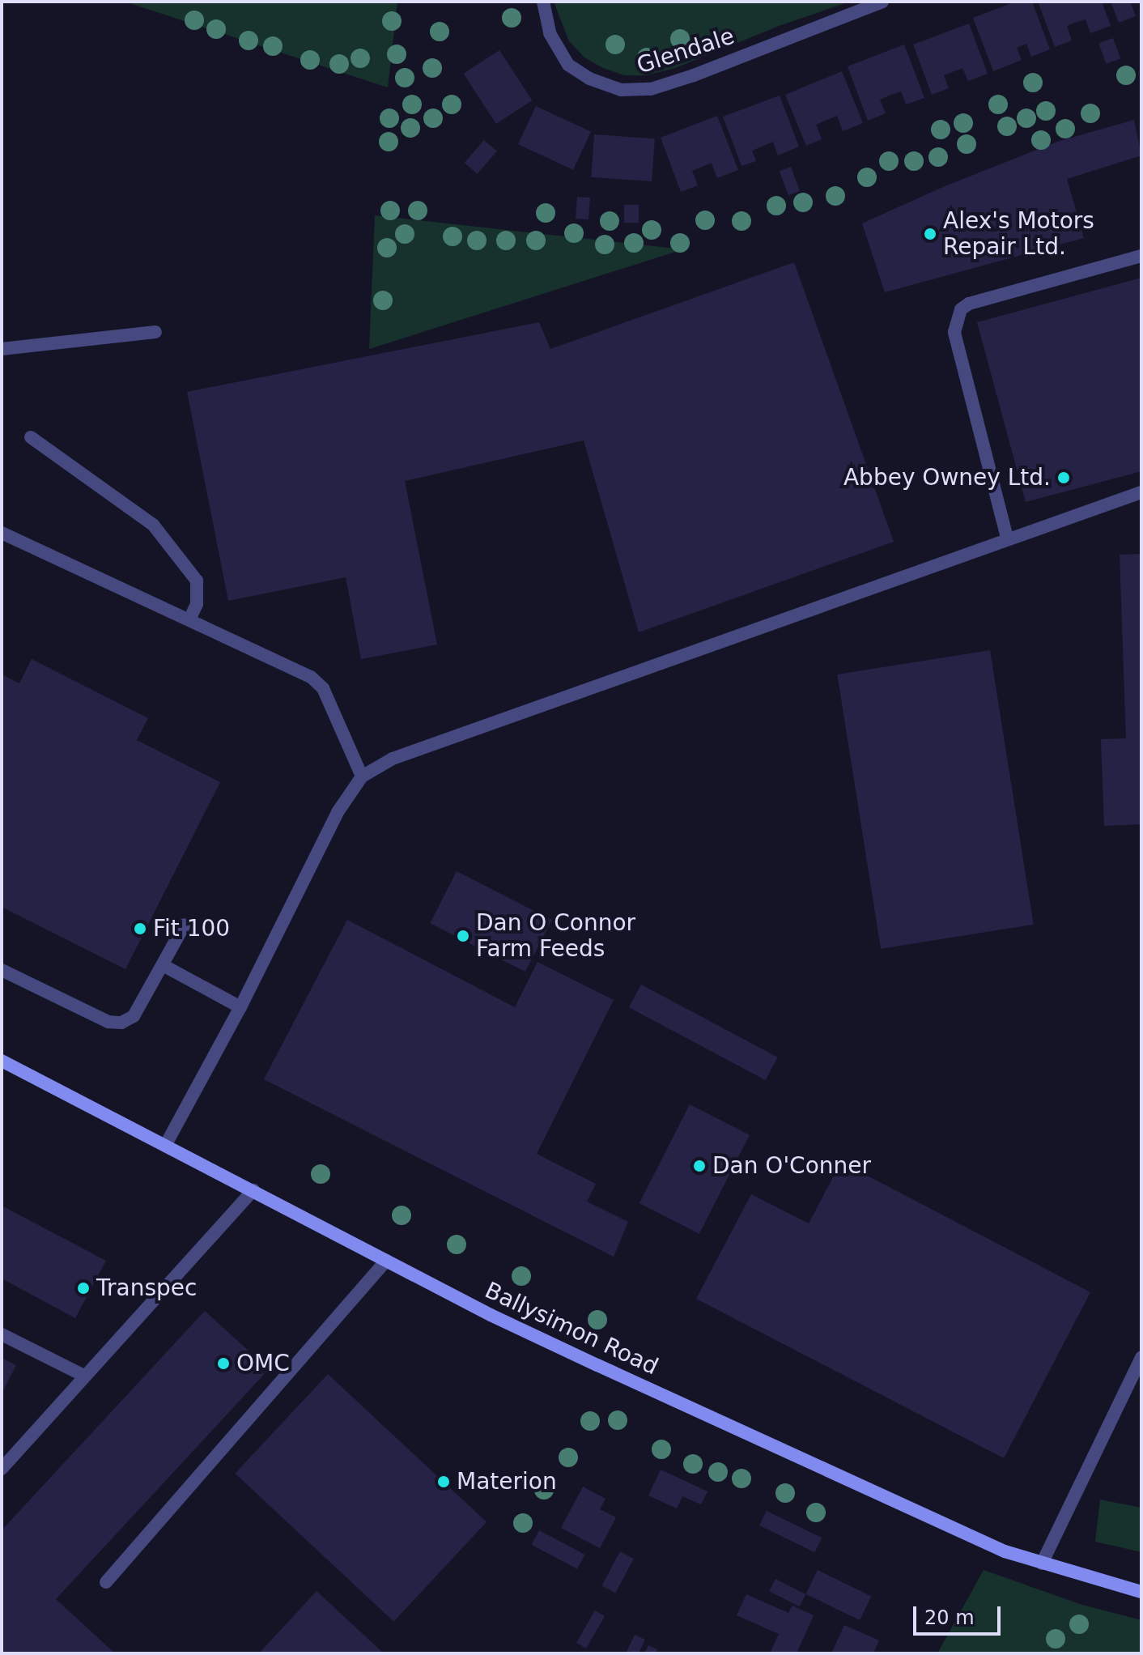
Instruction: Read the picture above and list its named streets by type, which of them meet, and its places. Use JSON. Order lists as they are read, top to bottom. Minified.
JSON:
{"streets":{"main road":["Ballysimon Road"],"street":["Glendale"]},"places":["Alex's Motors Repair Ltd.","Abbey Owney Ltd.","Fit 100","Dan O Connor Farm Feeds","Dan O'Conner","Transpec","OMC","Materion"],"scale_bar":"20 m"}
